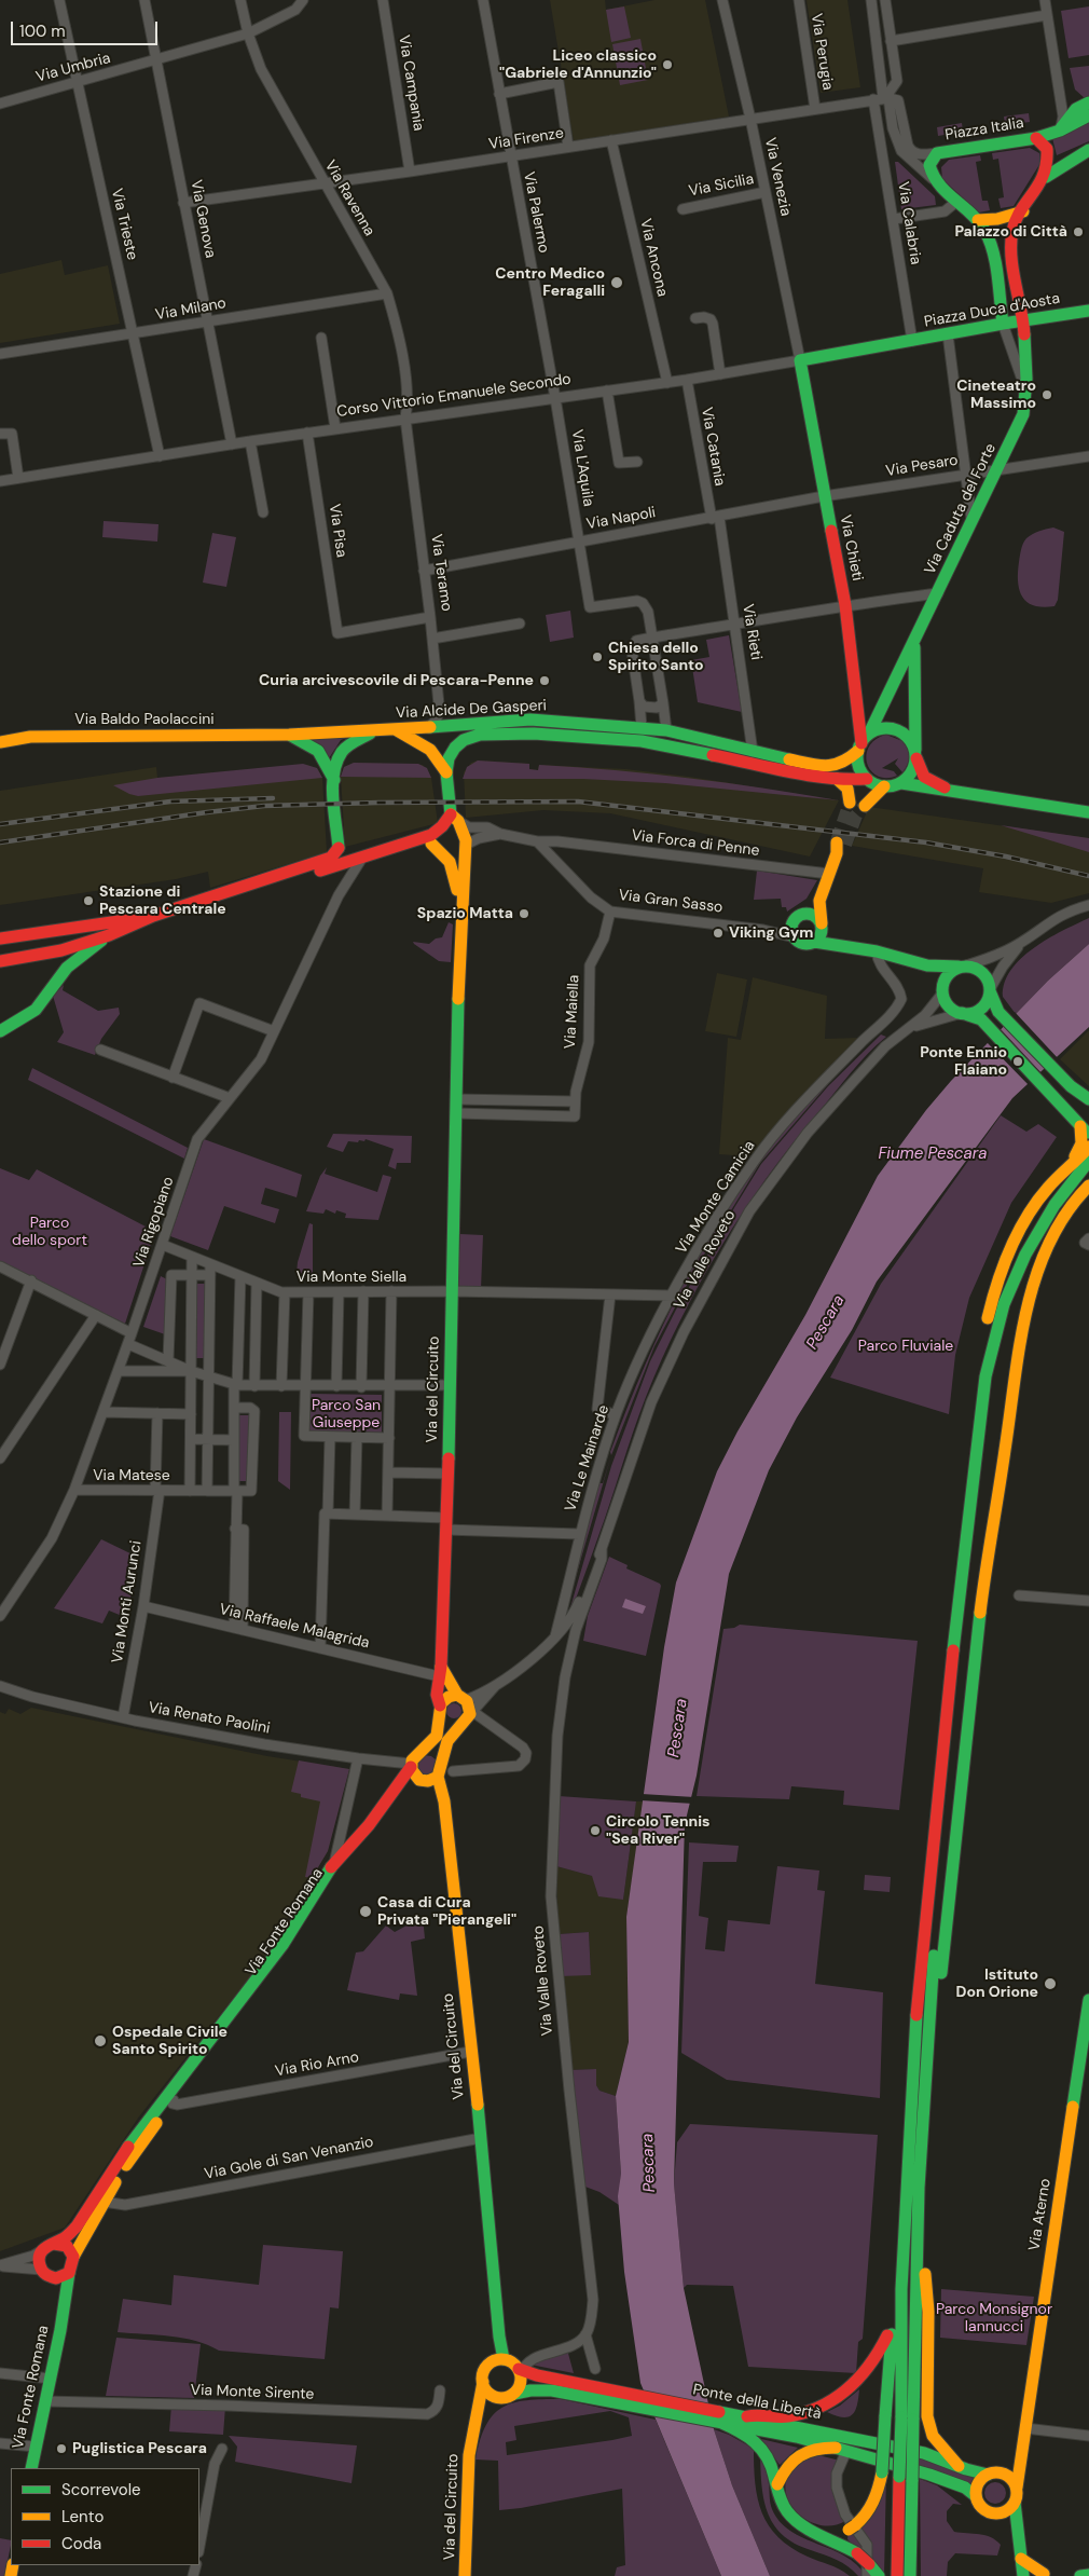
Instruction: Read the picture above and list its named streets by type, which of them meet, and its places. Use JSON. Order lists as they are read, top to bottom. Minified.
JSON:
{"streets":{"main road":["Piazza Italia","Piazza Duca d'Aosta","Corso Vittorio Emanuele Secondo","Via Caduta del Forte","Via Chieti","Via Alcide De Gasperi","Via Baldo Paolaccini","Via del Circuito","Via Fonte Romana","Via Aterno","Ponte della Libertà"],"street":["Via Perugia","Via Umbria","Via Campania","Via Firenze","Via Venezia","Via Sicilia","Via Ravenna","Via Palermo","Via Genova","Via Calabria","Via Trieste","Via Ancona","Via Milano","Via Catania","Via Pesaro","Via L'Aquila","Via Napoli","Via Pisa","Via Teramo","Via Rieti","Via Forca di Penne","Via Gran Sasso","Via Maiella","Via Monte Camicia","Via Rigopiano","Via Valle Roveto","Via Monte Siella","Via Le Mainarde","Via Matese","Via Monti Aurunci","Via Raffaele Malagrida","Via Renato Paolini","Via Rio Arno","Via Gole di San Venanzio","Via Monte Sirente"]},"crossings":[["Via Perugia","Via Firenze"],["Via Umbria","Via Ravenna"],["Via Umbria","Via Genova"],["Via Umbria","Via Trieste"],["Via Campania","Via Firenze"],["Piazza Italia","Via Firenze"],["Piazza Italia","Via Calabria"],["Via Firenze","Via Venezia"],["Via Firenze","Via Ravenna"],["Via Firenze","Via Palermo"],["Via Firenze","Via Genova"],["Via Firenze","Via Calabria"],["Via Firenze","Via Ancona"],["Via Venezia","Via Sicilia"],["Via Venezia","Corso Vittorio Emanuele Secondo"],["Via Venezia","Via Chieti"],["Via Ravenna","Via Milano"],["Via Ravenna","Corso Vittorio Emanuele Secondo"],["Via Ravenna","Via Teramo"],["Via Palermo","Corso Vittorio Emanuele Secondo"],["Via Palermo","Via L'Aquila"],["Via Genova","Via Milano"],["Via Genova","Corso Vittorio Emanuele Secondo"],["Via Calabria","Piazza Duca d'Aosta"],["Via Trieste","Via Milano"],["Via Trieste","Corso Vittorio Emanuele Secondo"],["Via Ancona","Corso Vittorio Emanuele Secondo"],["Piazza Duca d'Aosta","Corso Vittorio Emanuele Secondo"],["Piazza Duca d'Aosta","Via Caduta del Forte"],["Corso Vittorio Emanuele Secondo","Via Catania"],["Corso Vittorio Emanuele Secondo","Via L'Aquila"],["Corso Vittorio Emanuele Secondo","Via Pisa"],["Corso Vittorio Emanuele Secondo","Via Chieti"],["Corso Vittorio Emanuele Secondo","Via Teramo"],["Via Catania","Via Napoli"],["Via Catania","Via Rieti"],["Via Pesaro","Via Caduta del Forte"],["Via Pesaro","Via Napoli"],["Via Pesaro","Via Chieti"],["Via L'Aquila","Via Napoli"],["Via Caduta del Forte","Via Chieti"],["Via Caduta del Forte","Via Alcide De Gasperi"],["Via Napoli","Via Chieti"],["Via Napoli","Via Teramo"],["Via Napoli","Via Rieti"],["Via Pisa","Via Teramo"],["Via Chieti","Via Alcide De Gasperi"],["Via Teramo","Via Alcide De Gasperi"],["Via Rieti","Via Alcide De Gasperi"],["Via Alcide De Gasperi","Via Baldo Paolaccini"],["Via Alcide De Gasperi","Via Forca di Penne"],["Via Alcide De Gasperi","Via Rigopiano"],["Via Alcide De Gasperi","Via del Circuito"],["Via Baldo Paolaccini","Via Forca di Penne"],["Via Baldo Paolaccini","Via Rigopiano"],["Via Baldo Paolaccini","Via del Circuito"],["Via Forca di Penne","Via Gran Sasso"],["Via Forca di Penne","Via Rigopiano"],["Via Forca di Penne","Via del Circuito"],["Via Gran Sasso","Via Maiella"],["Via Maiella","Via del Circuito"],["Via Monte Camicia","Via Le Mainarde"],["Via Rigopiano","Via Monte Siella"],["Via Rigopiano","Via del Circuito"],["Via Rigopiano","Via Matese"],["Via Valle Roveto","Via Le Mainarde"],["Via Monte Siella","Via del Circuito"],["Via Monte Siella","Via Matese"],["Via del Circuito","Via Raffaele Malagrida"],["Via del Circuito","Via Renato Paolini"],["Via del Circuito","Via Fonte Romana"],["Via del Circuito","Via Rio Arno"],["Via del Circuito","Via Gole di San Venanzio"],["Via del Circuito","Ponte della Libertà"],["Via Matese","Via Monti Aurunci"],["Via Monti Aurunci","Via Raffaele Malagrida"],["Via Monti Aurunci","Via Renato Paolini"],["Via Renato Paolini","Via Fonte Romana"],["Via Fonte Romana","Via Rio Arno"],["Via Fonte Romana","Via Gole di San Venanzio"],["Via Fonte Romana","Via Monte Sirente"],["Via Aterno","Ponte della Libertà"]],"water":["Fiume Pescara","Pescara"],"parks":["Parco dello sport","Parco Fluviale","Parco San Giuseppe","Parco Monsignor Iannucci"],"places":["Liceo classico \"Gabriele d'Annunzio\"","Palazzo di Città","Centro Medico Feragalli","Cineteatro Massimo","Chiesa dello Spirito Santo","Curia arcivescovile di Pescara-Penne","Stazione di Pescara Centrale","Spazio Matta","Viking Gym","Ponte Ennio Flaiano","Circolo Tennis \"Sea River\"","Casa di Cura Privata \"Pierangeli\"","Istituto Don Orione","Ospedale Civile Santo Spirito","Puglistica Pescara"],"legend":["Scorrevole","Lento","Coda"],"scale_bar":"100 m"}
